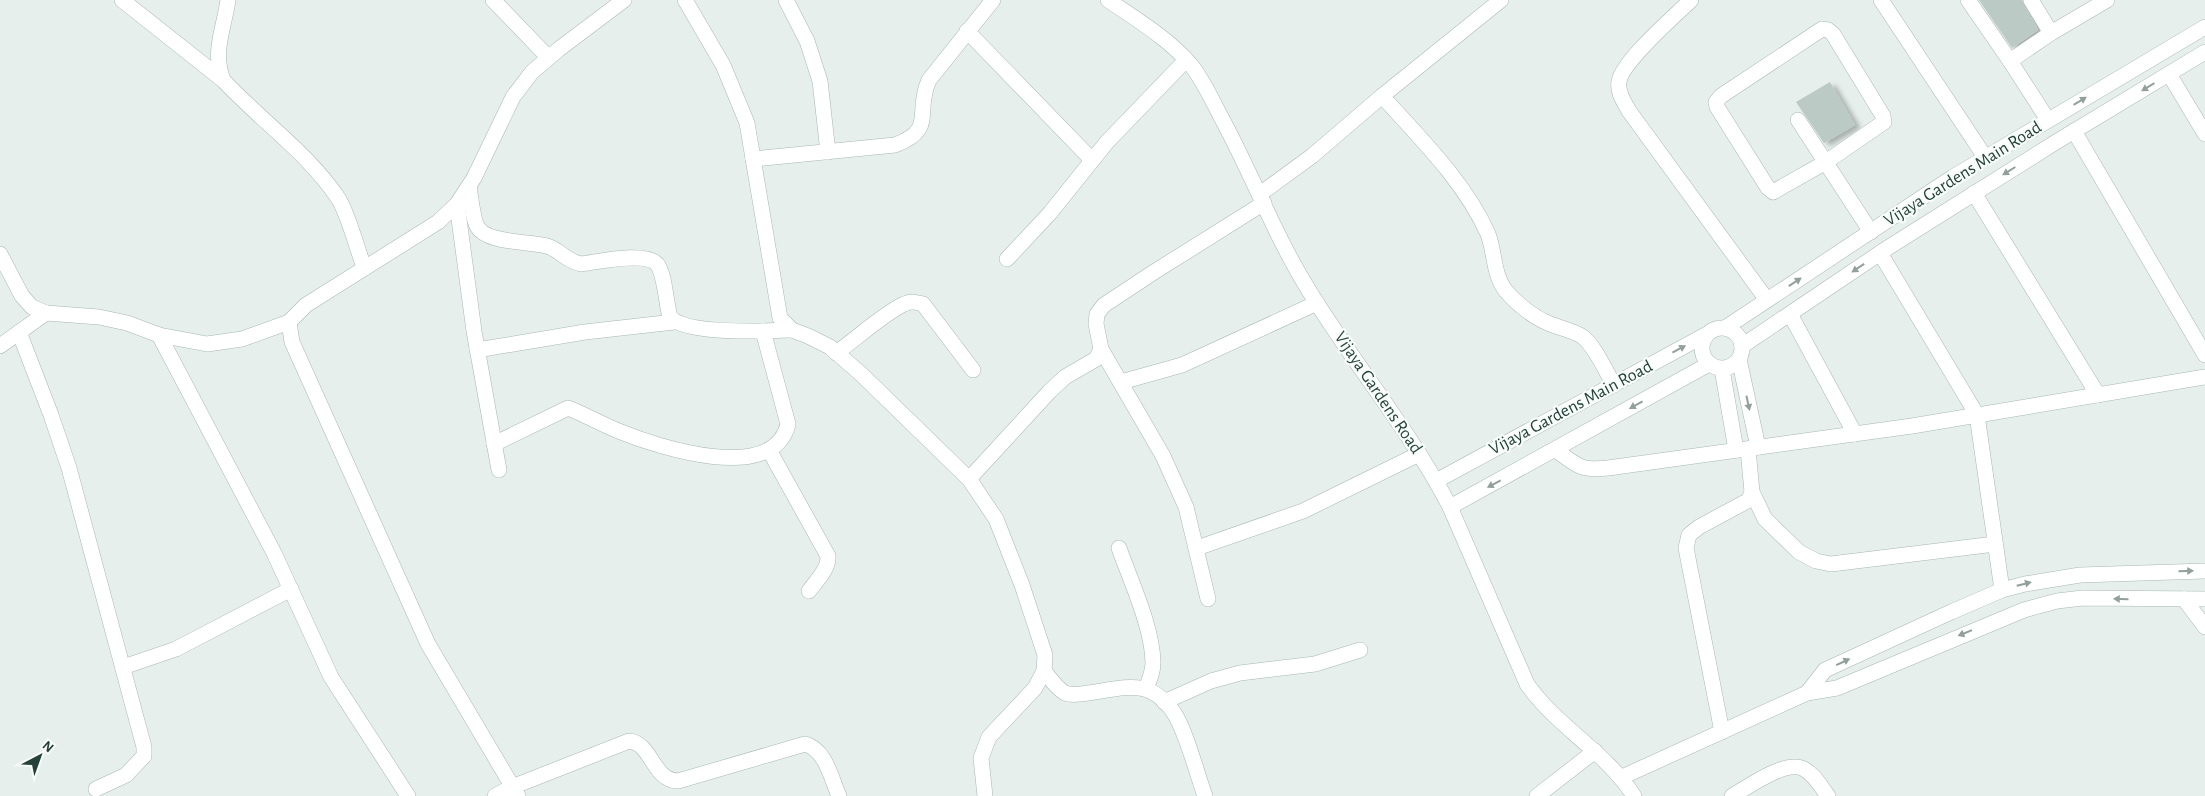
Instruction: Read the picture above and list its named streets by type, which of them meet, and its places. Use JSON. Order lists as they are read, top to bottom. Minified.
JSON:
{"streets":{"street":["Vijaya Gardens Main Road","Vijaya Gardens Road"]},"crossings":[["Vijaya Gardens Main Road","Vijaya Gardens Road"]],"north":"top right"}
